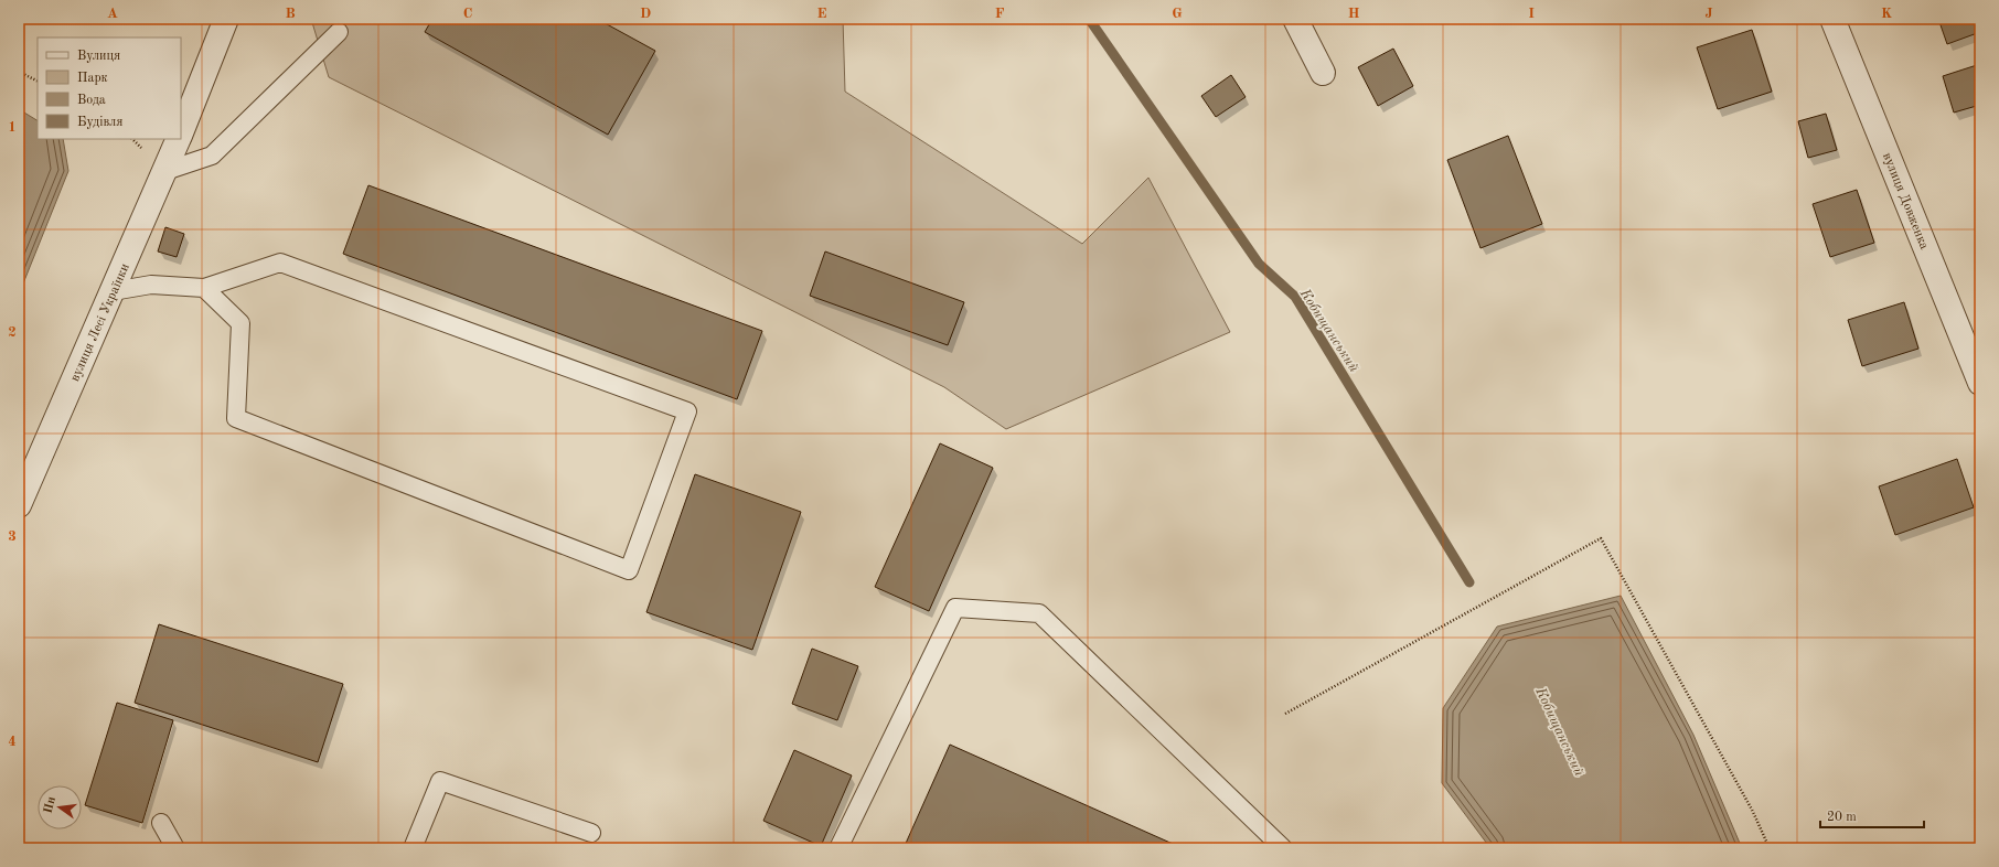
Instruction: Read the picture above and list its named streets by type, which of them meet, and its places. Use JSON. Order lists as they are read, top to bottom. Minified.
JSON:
{"streets":{"street":["вулиця Довженка","вулиця Лесі Українки"]},"water":["Кобищанський"],"legend":["Вулиця","Парк","Вода","Будівля"],"scale_bar":"20 m","north":"left","grid":{"columns":["A","B","C","D","E","F","G","H","I","J","K"],"rows":["1","2","3","4"]}}
